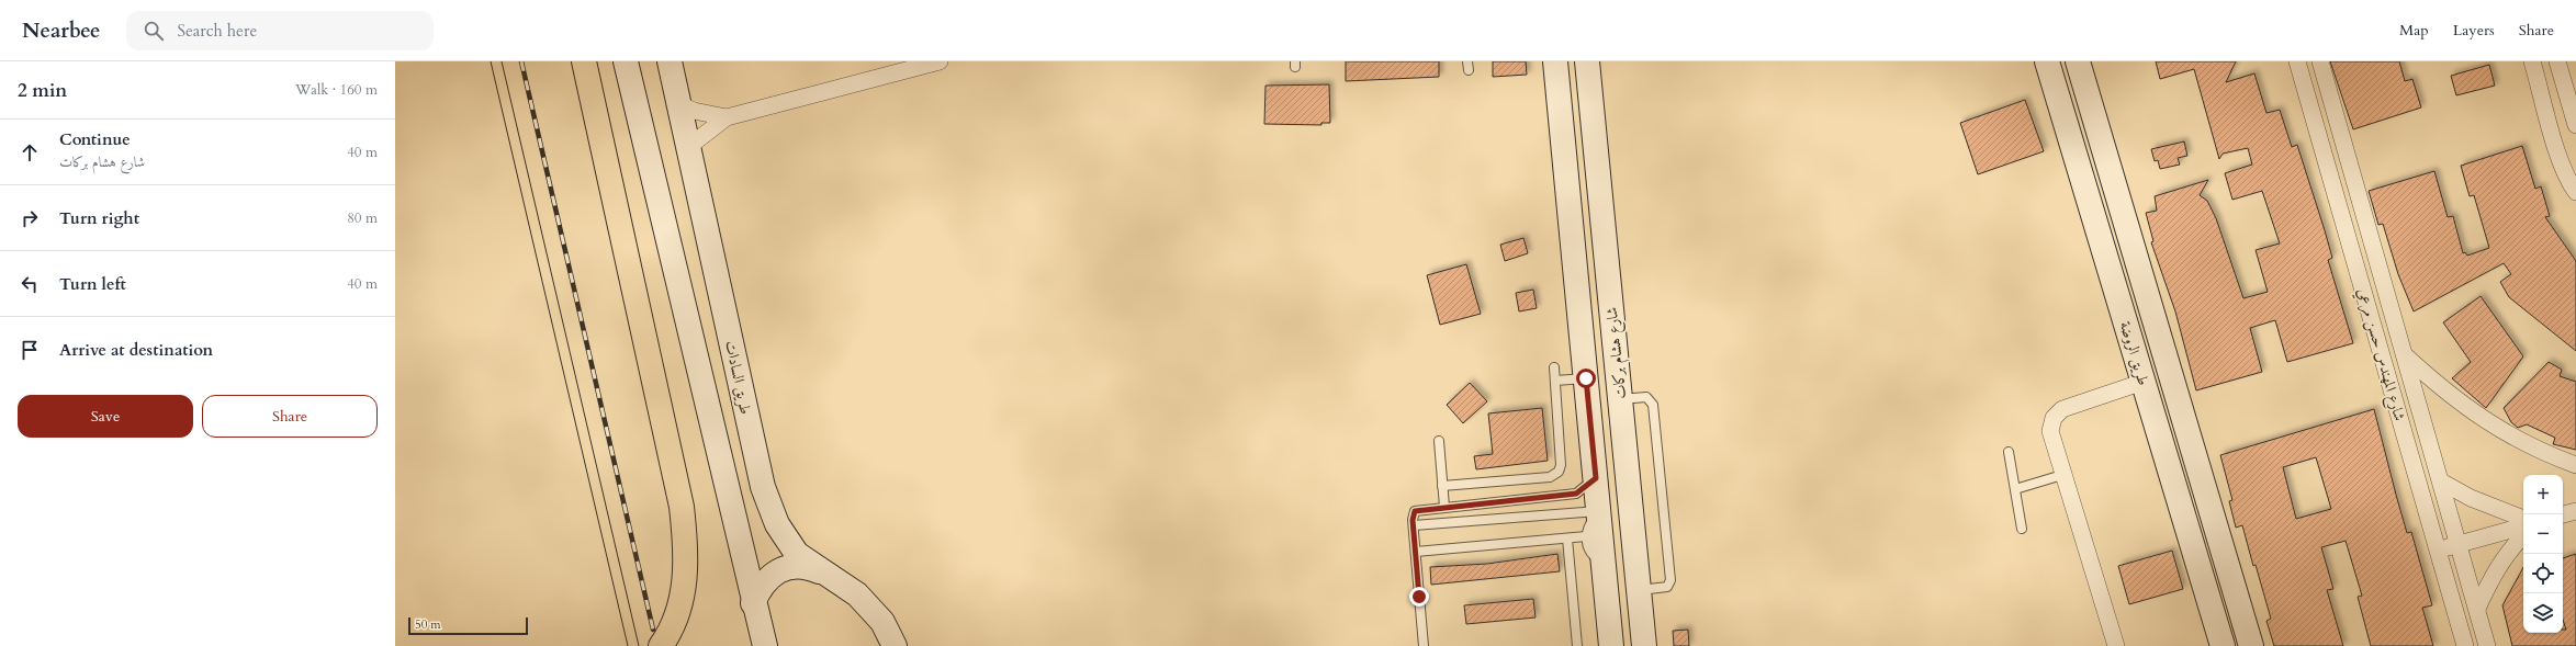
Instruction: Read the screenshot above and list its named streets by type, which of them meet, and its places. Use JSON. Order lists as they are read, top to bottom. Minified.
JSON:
{"streets":{"street":["شارع هشام بركات","طريق الروضة","شارع المهندس حسن مرعي","طريق السادات"]},"scale_bar":"50 m","page":{"header":"Nearbee","search":"Search here","nav":["Map","Layers","Share"],"heading":["2 min","Walk · 160 m"],"list":[["Continue","شارع هشام بركات","40 m"],["Turn right","80 m"],["Turn left","40 m"],"Arrive at destination"],"buttons":["Save","Share"],"map_buttons":["+","−"],"scale":"50 m"}}
